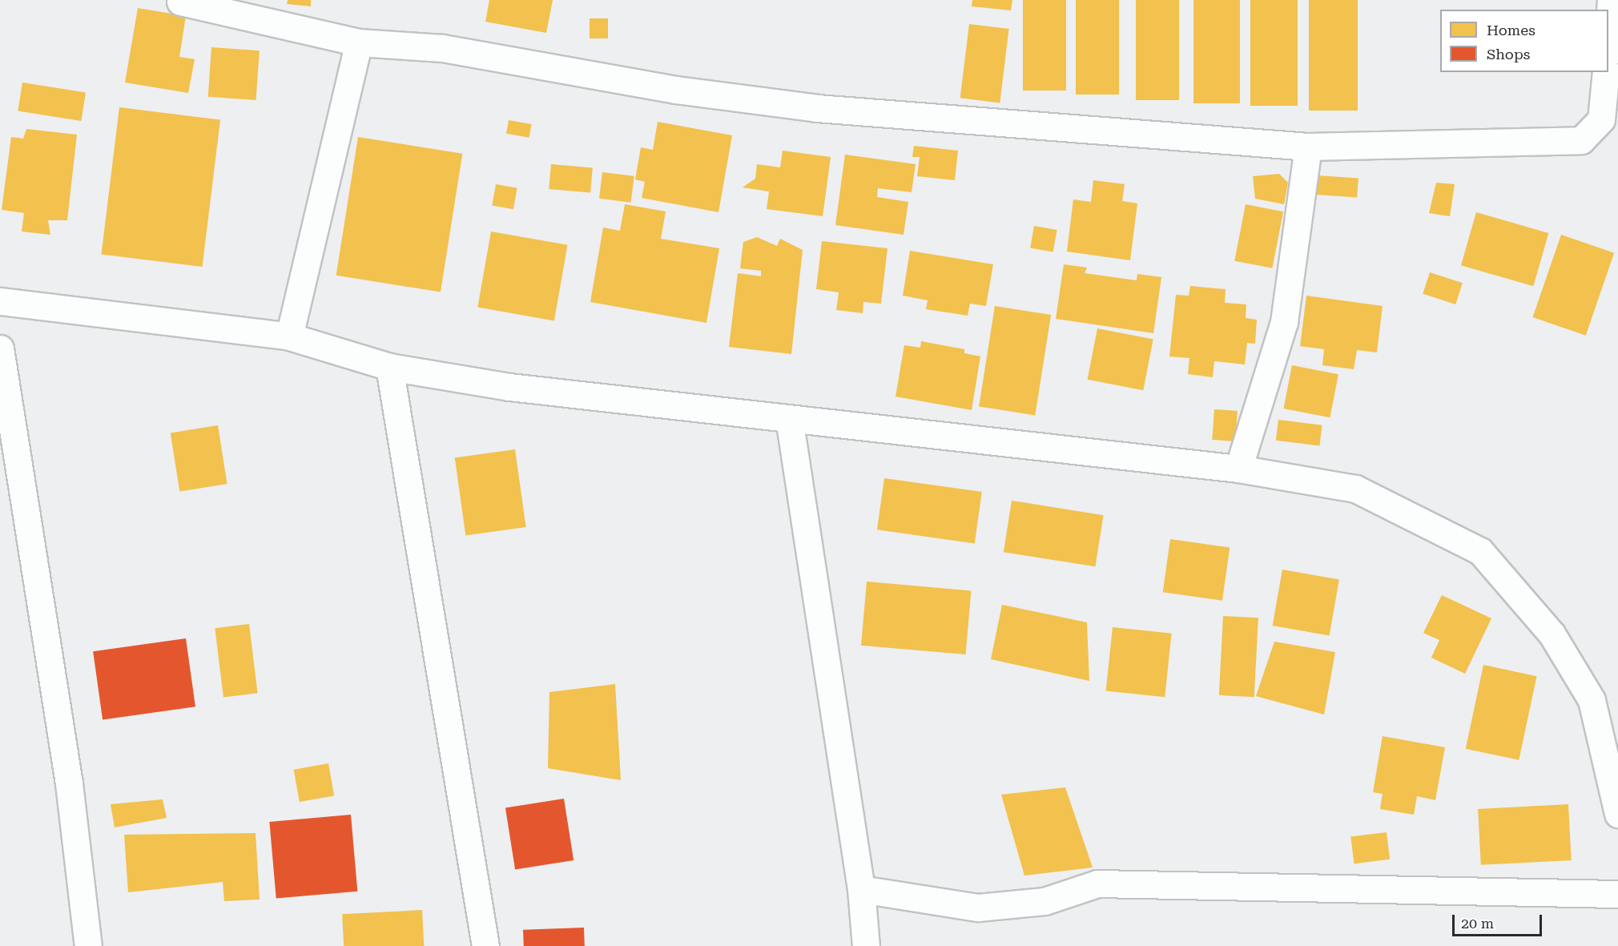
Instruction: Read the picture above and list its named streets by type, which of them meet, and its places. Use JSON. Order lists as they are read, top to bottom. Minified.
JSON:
{"legend":["Homes","Shops"],"scale_bar":"20 m"}
